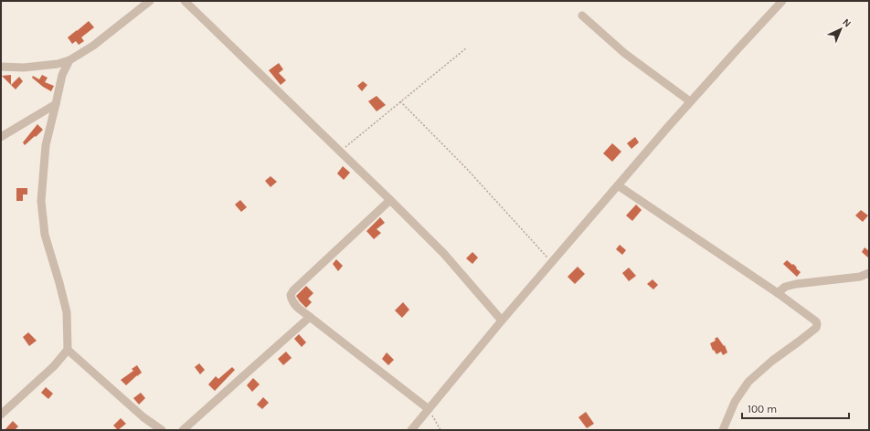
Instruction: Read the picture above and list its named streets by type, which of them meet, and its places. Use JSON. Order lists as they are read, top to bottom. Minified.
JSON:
{"scale_bar":"100 m","north":"top right"}
